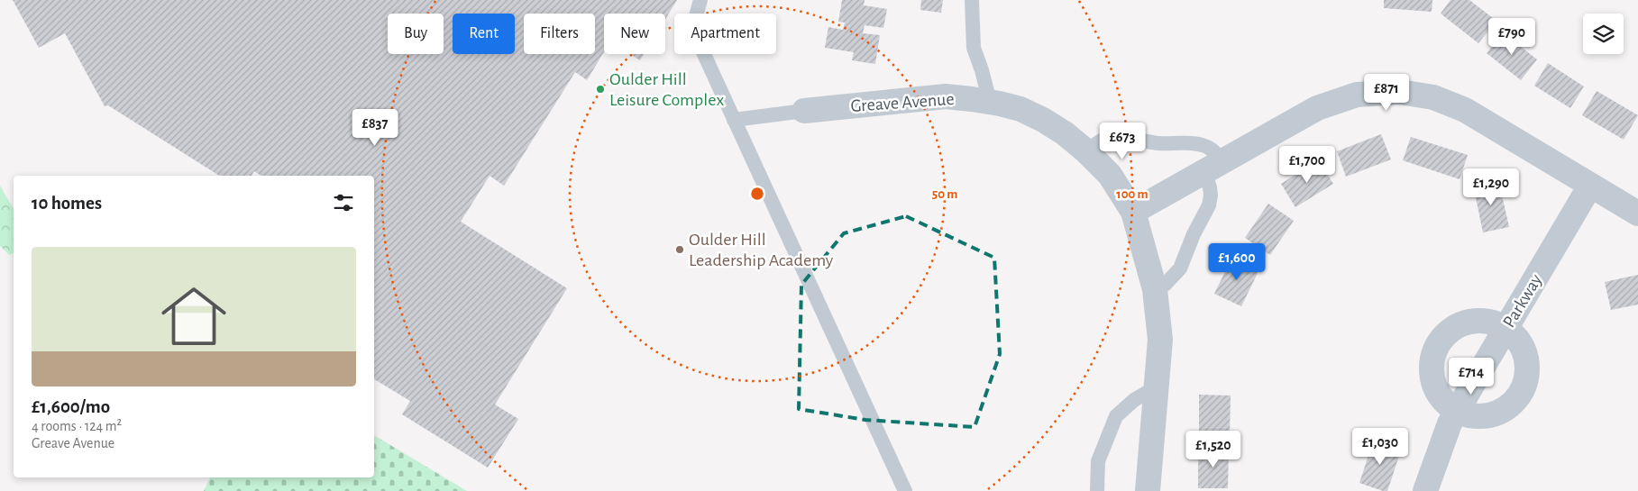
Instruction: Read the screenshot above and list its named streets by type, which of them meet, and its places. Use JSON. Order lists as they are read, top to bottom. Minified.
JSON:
{"streets":{"street":["Greave Avenue","Parkway"]},"places":["Oulder Hill Leisure Complex","Oulder Hill Leadership Academy"],"page":{"chip":["Buy","Rent","Filters","New","Apartment"],"price":["£790","£871","£837","£673","£1,700","£1,290","£1,600","£714","£1,030","£1,520"],"heading":"10 homes","list":[{"name":"£1,600/mo","note":"4 rooms · 124 m² · Greave Avenue"}]},"rings":["50 m","100 m"]}
